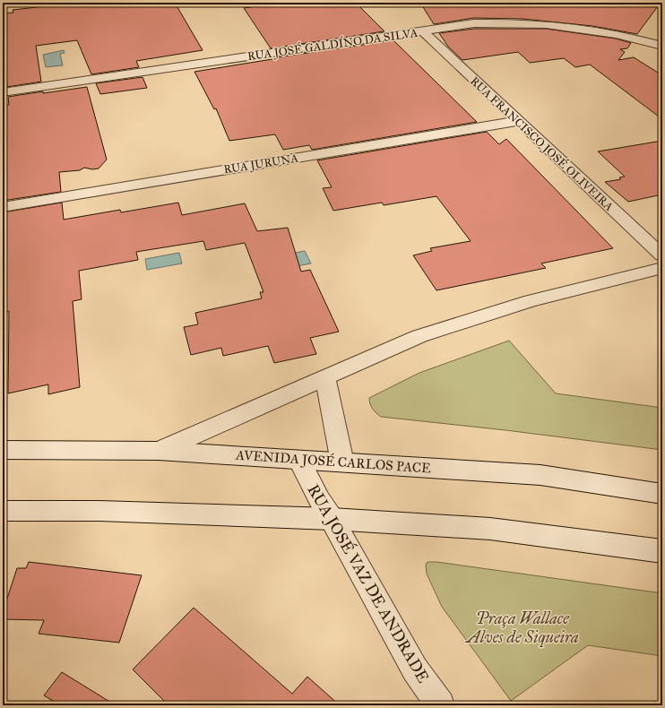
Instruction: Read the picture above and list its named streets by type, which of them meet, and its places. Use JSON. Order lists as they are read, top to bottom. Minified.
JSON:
{"streets":{"street":["RUA JOSÉ GALDÍNO DA SILVA","RUA FRANCISCO JOSÉ OLIVEIRA","RUA JURUNA","AVENIDA JOSÉ CARLOS PACE","RUA JOSÉ VAZ DE ANDRADE"]},"crossings":[["RUA JOSÉ GALDÍNO DA SILVA","RUA FRANCISCO JOSÉ OLIVEIRA"],["RUA FRANCISCO JOSÉ OLIVEIRA","RUA JURUNA"],["AVENIDA JOSÉ CARLOS PACE","RUA JOSÉ VAZ DE ANDRADE"]],"parks":["Praça Wallace Alves de Siqueira"]}
